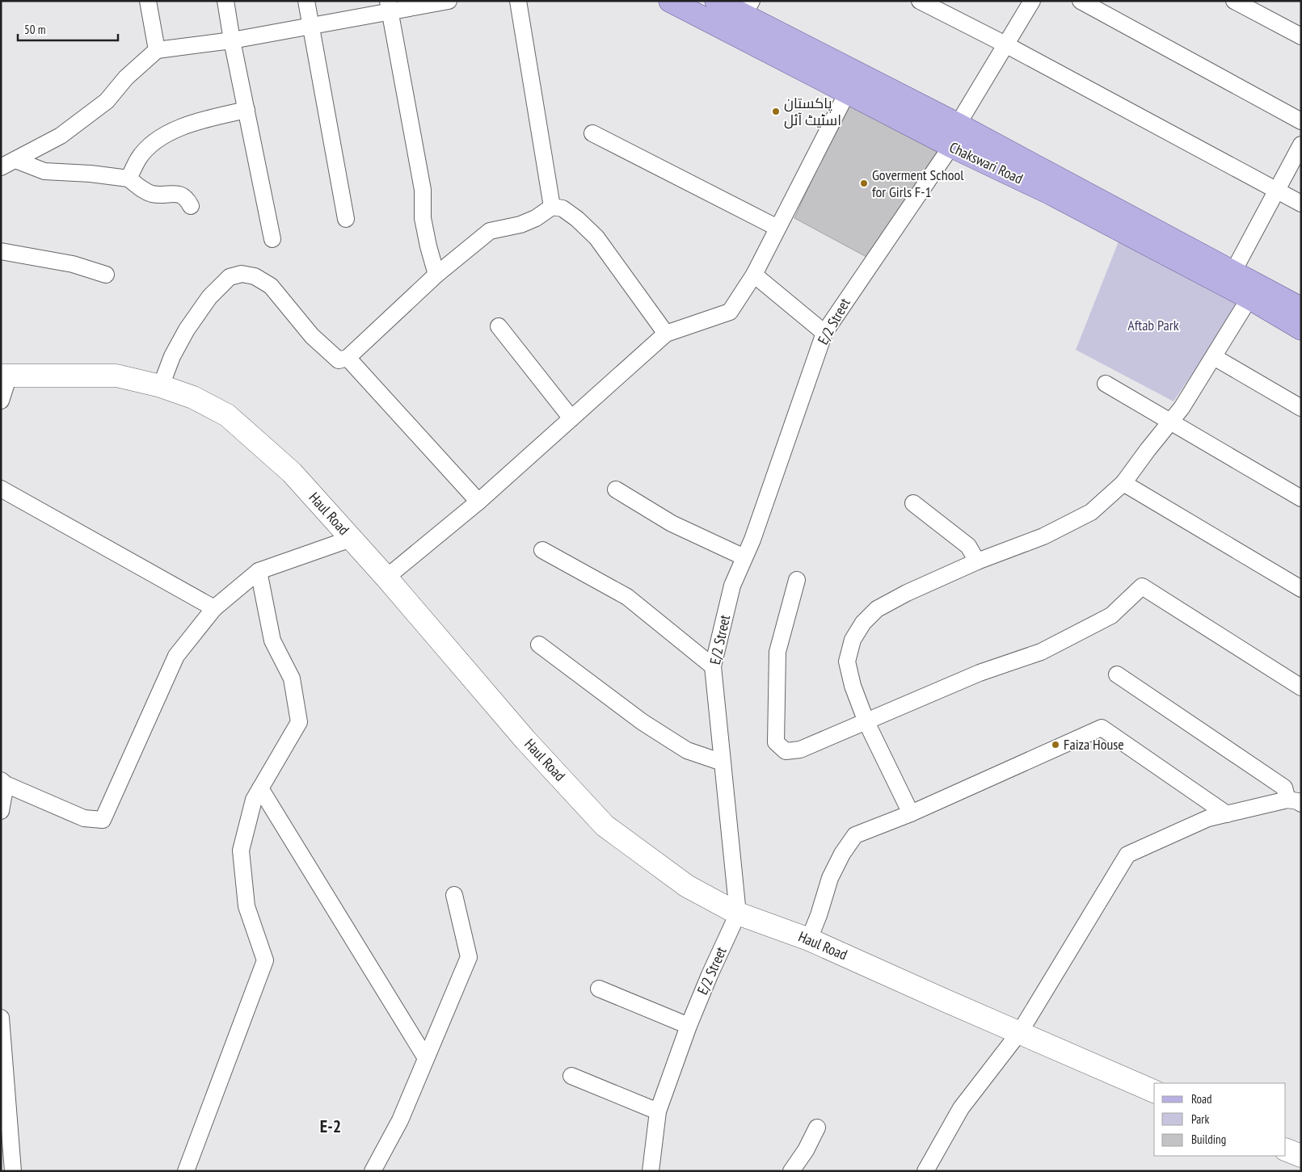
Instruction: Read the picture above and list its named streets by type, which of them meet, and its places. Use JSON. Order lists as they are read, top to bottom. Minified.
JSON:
{"streets":{"main road":["Chakswari Road","Haul Road"],"street":["E/2 Street"]},"crossings":[["Chakswari Road","E/2 Street"],["E/2 Street","Haul Road"]],"districts":["E-2"],"parks":["Aftab Park"],"places":["پاکستان اسٹیٹ آئل","Goverment School for Girls F-1","Faiza House"],"legend":["Road","Park","Building"],"scale_bar":"50 m"}
